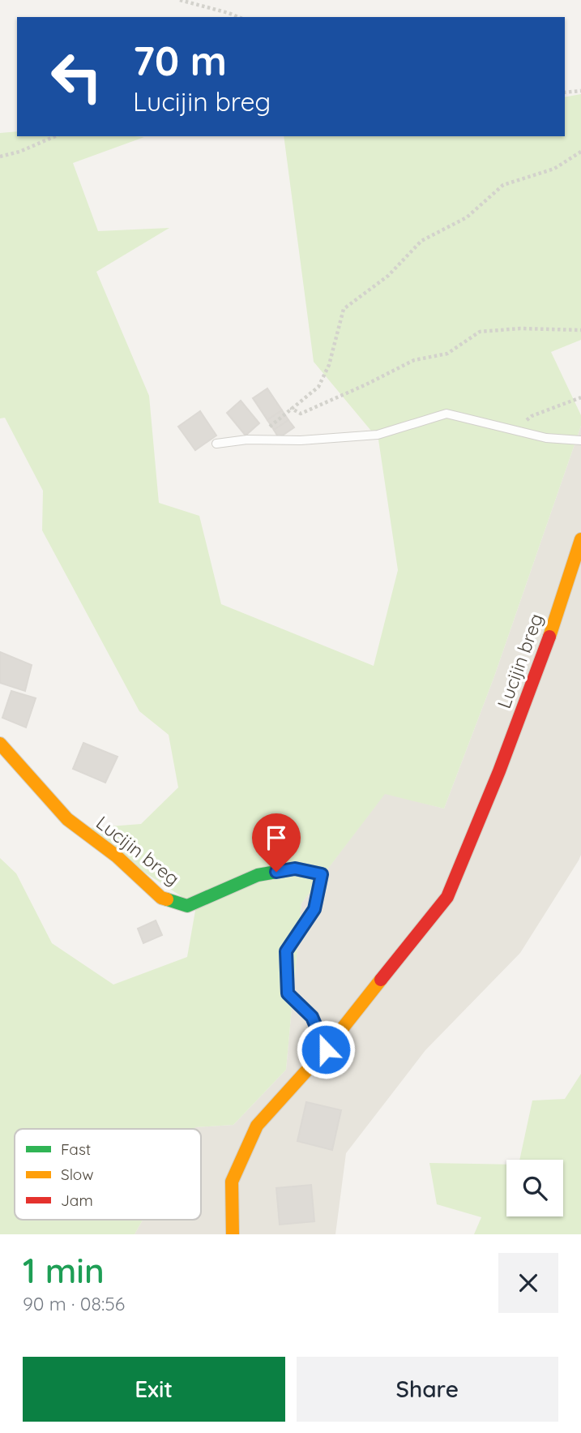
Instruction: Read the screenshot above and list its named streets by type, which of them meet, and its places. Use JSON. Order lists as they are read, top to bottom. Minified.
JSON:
{"streets":{"street":["Lucijin breg"]},"legend":["Fast","Slow","Jam"],"page":{"turn":["70 m","Lucijin breg"],"heading":["1 min","90 m · 08:56"],"buttons":["Exit","Share"]}}
